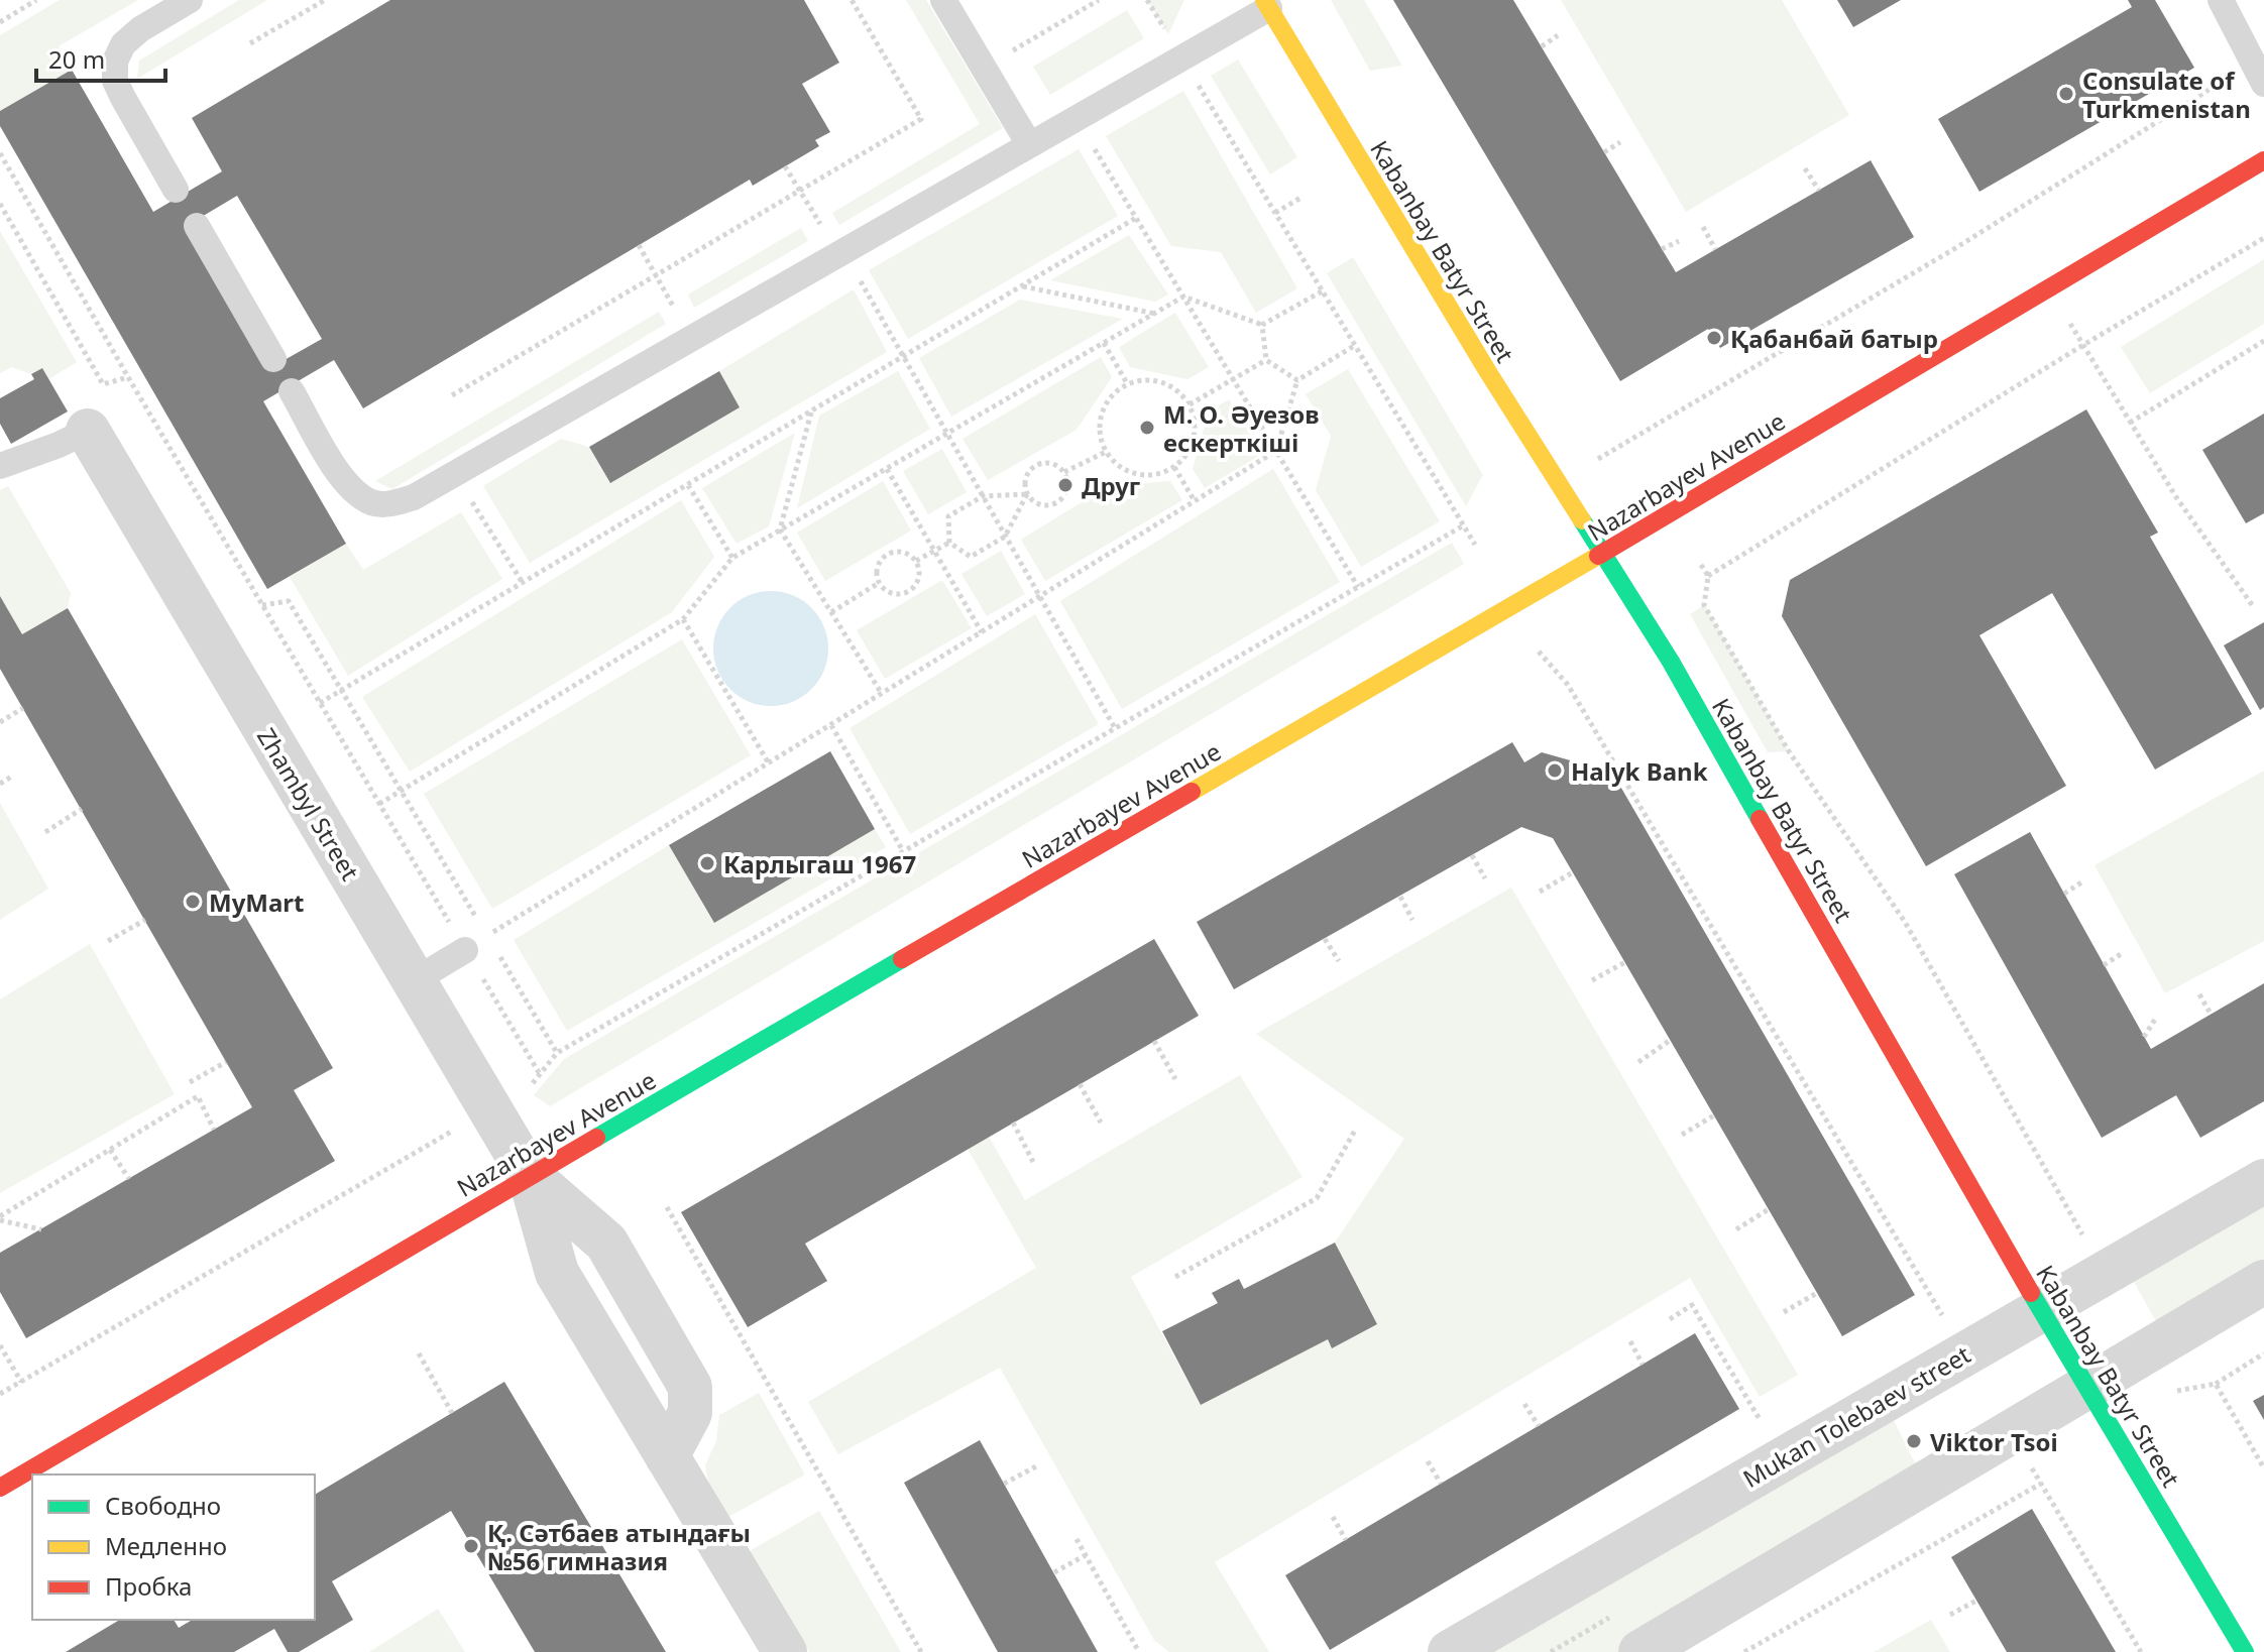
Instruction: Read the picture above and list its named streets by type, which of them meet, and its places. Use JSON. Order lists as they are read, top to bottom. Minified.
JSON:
{"streets":{"main road":["Kabanbay Batyr Street","Nazarbayev Avenue"],"street":["Zhambyl Street","Mukan Tolebaev street"]},"crossings":[["Kabanbay Batyr Street","Nazarbayev Avenue"],["Kabanbay Batyr Street","Mukan Tolebaev street"],["Nazarbayev Avenue","Zhambyl Street"]],"places":["Consulate of Turkmenistan","Қабанбай батыр","М. О. Әуезов ескерткіші","Друг","Halyk Bank","Карлыгаш 1967","MyMart","Viktor Tsoi","Қ. Сәтбаев атындағы №56 гимназия"],"legend":["Свободно","Медленно","Пробка"],"scale_bar":"20 m"}
